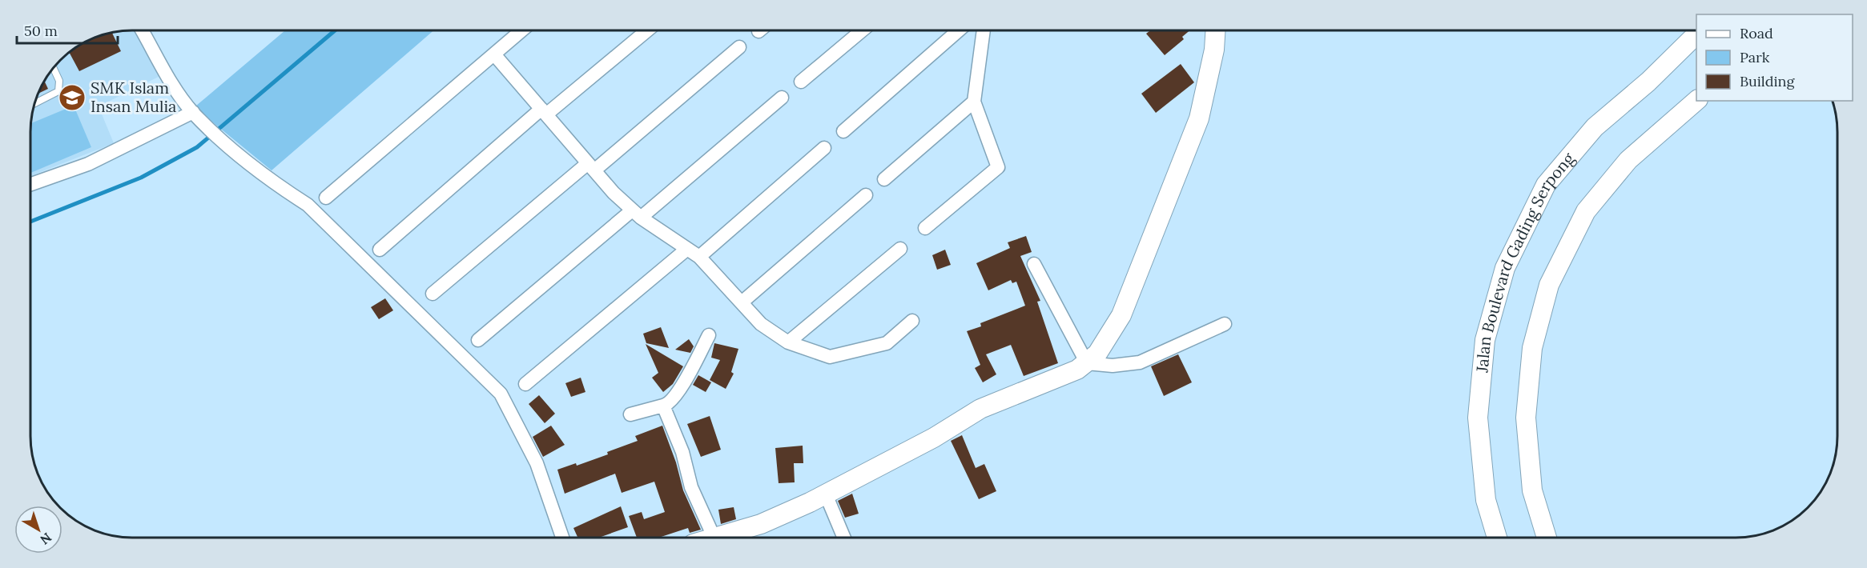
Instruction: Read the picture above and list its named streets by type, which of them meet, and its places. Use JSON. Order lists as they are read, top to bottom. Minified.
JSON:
{"streets":{"main road":["Jalan Boulevard Gading Serpong"]},"places":{"school or university":["SMK Islam Insan Mulia"]},"legend":["Road","Park","Building"],"scale_bar":"50 m","north":"bottom right"}
